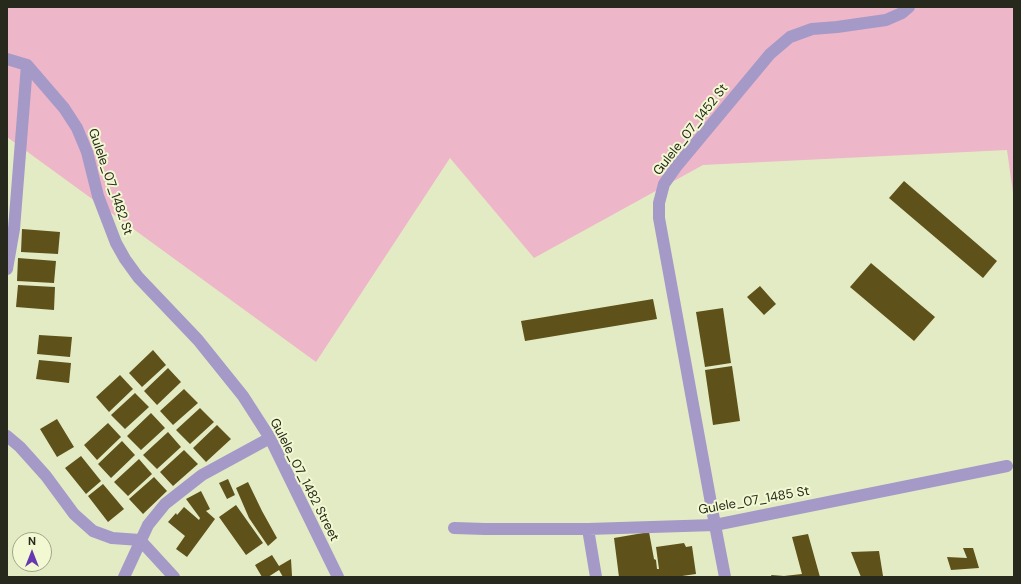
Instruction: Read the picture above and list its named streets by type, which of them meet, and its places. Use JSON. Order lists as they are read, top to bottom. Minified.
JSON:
{"streets":{"street":["Gulele_07_1452 St","Gulele_07_1482 St","Gulele_07_1482 Street","Gulele_07_1485 St"]},"crossings":[["Gulele_07_1452 St","Gulele_07_1485 St"],["Gulele_07_1482 St","Gulele_07_1482 Street"]],"north":"top"}
